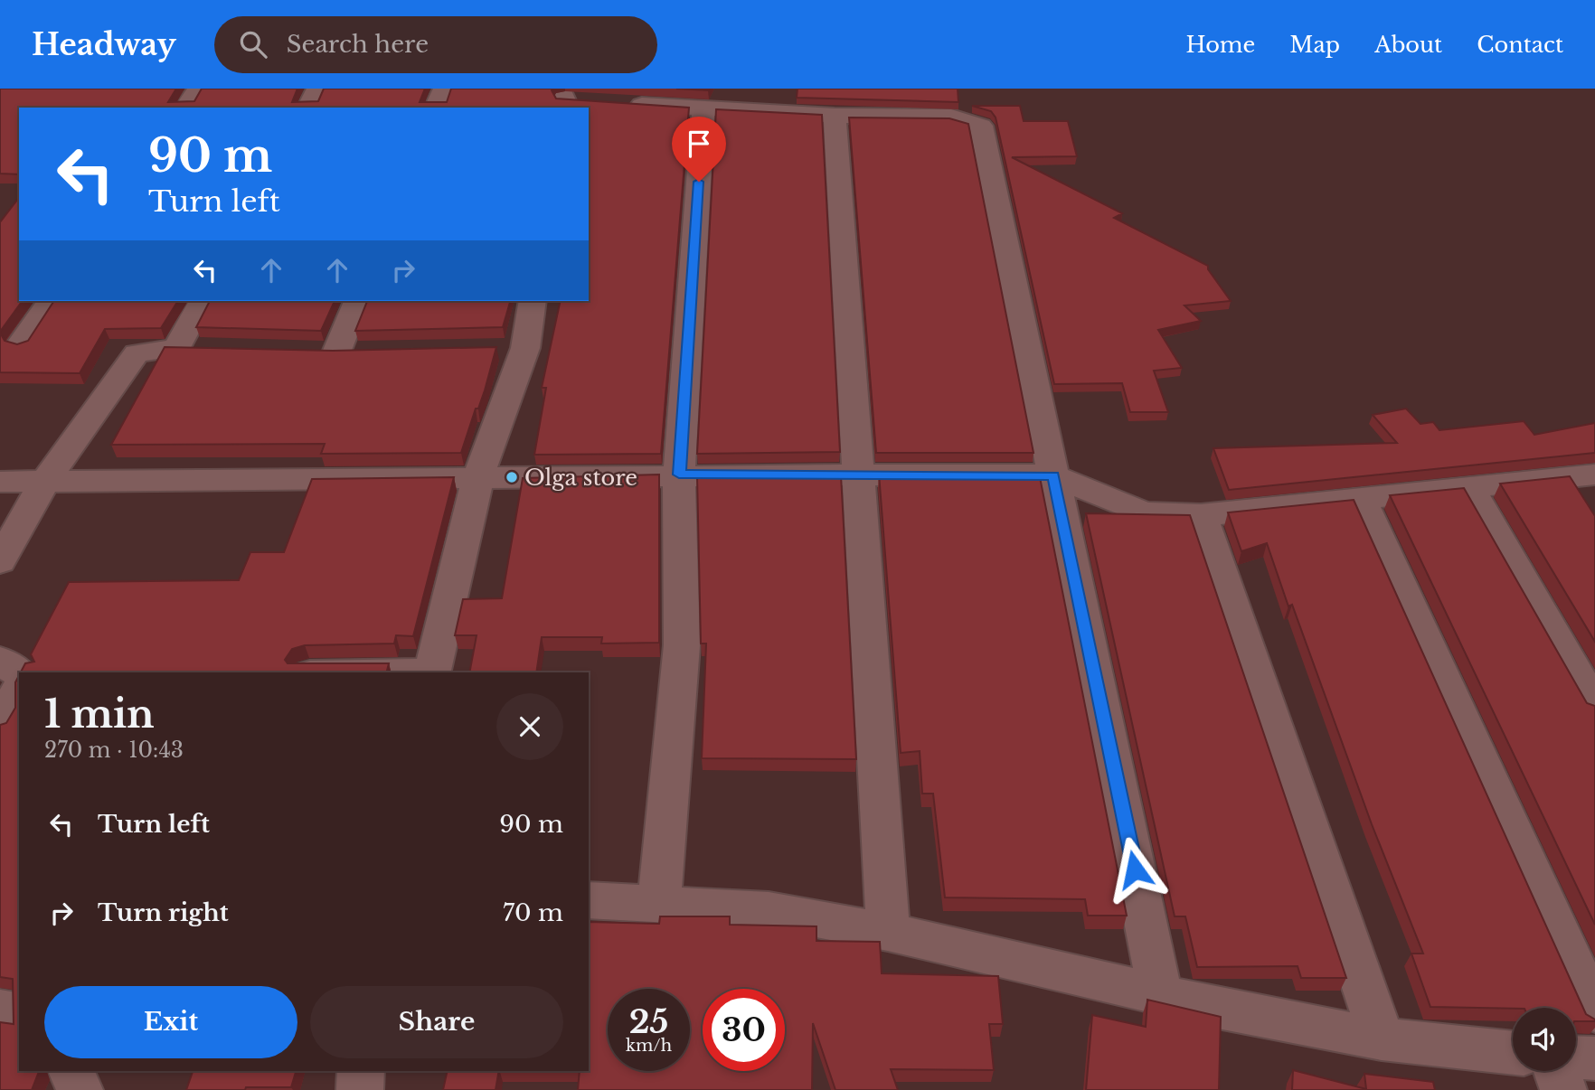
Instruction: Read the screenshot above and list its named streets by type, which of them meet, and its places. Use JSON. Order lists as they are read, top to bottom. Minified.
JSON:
{"places":["Olga store"],"page":{"header":"Headway","search":"Search here","nav":["Home","Map","About","Contact"],"turn":["90 m","Turn left"],"heading":["1 min","270 m · 10:43"],"list":[{"name":"Turn left","value":"90 m"},{"name":"Turn right","value":"70 m"}],"buttons":["Exit","Share"],"speed":"25 km/h","limit":"30"}}
